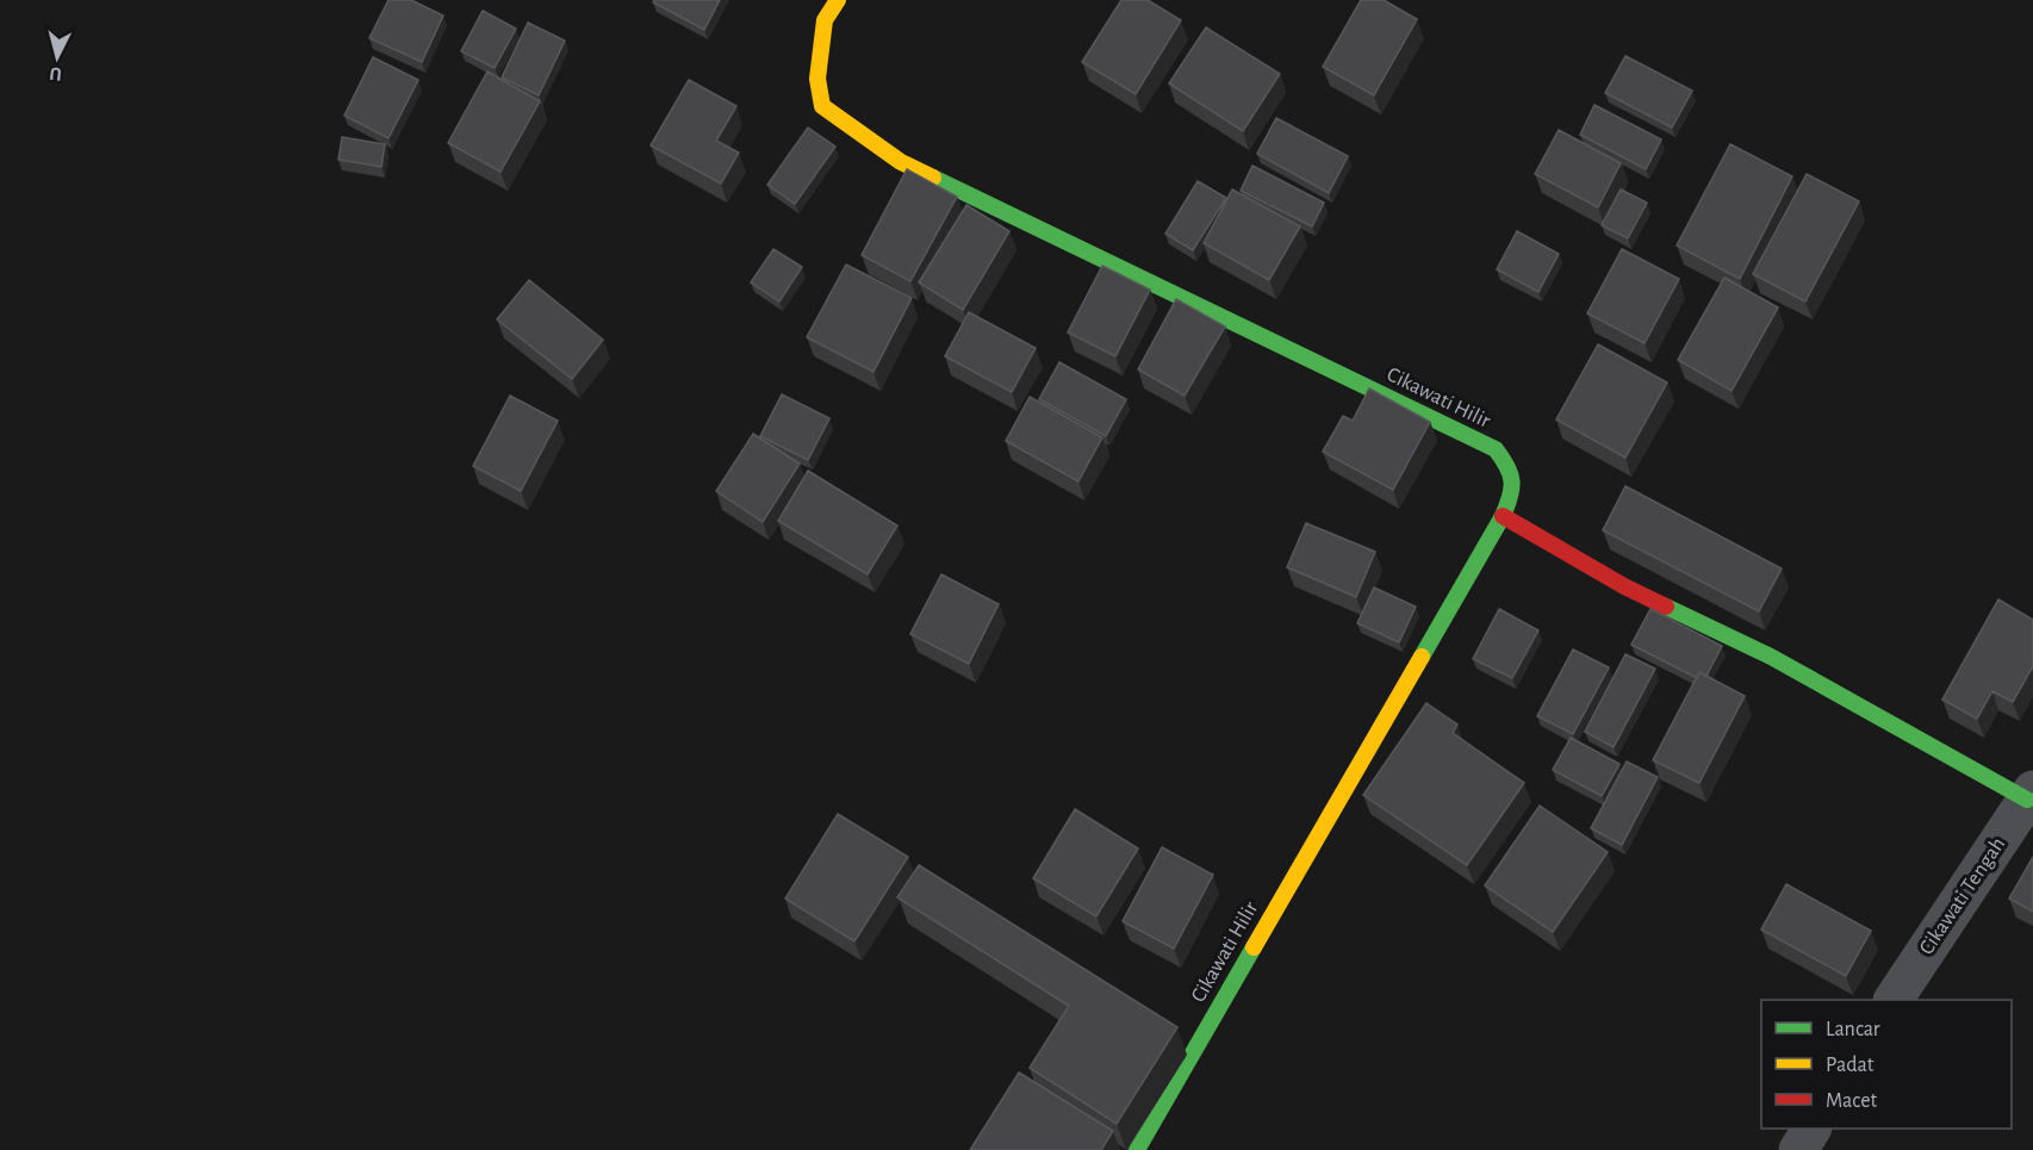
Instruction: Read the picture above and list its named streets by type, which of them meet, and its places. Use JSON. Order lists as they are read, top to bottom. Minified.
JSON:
{"streets":{"street":["Cikawati Hilir","Cikawati Tengah"]},"legend":["Lancar","Padat","Macet"],"north":"bottom"}
